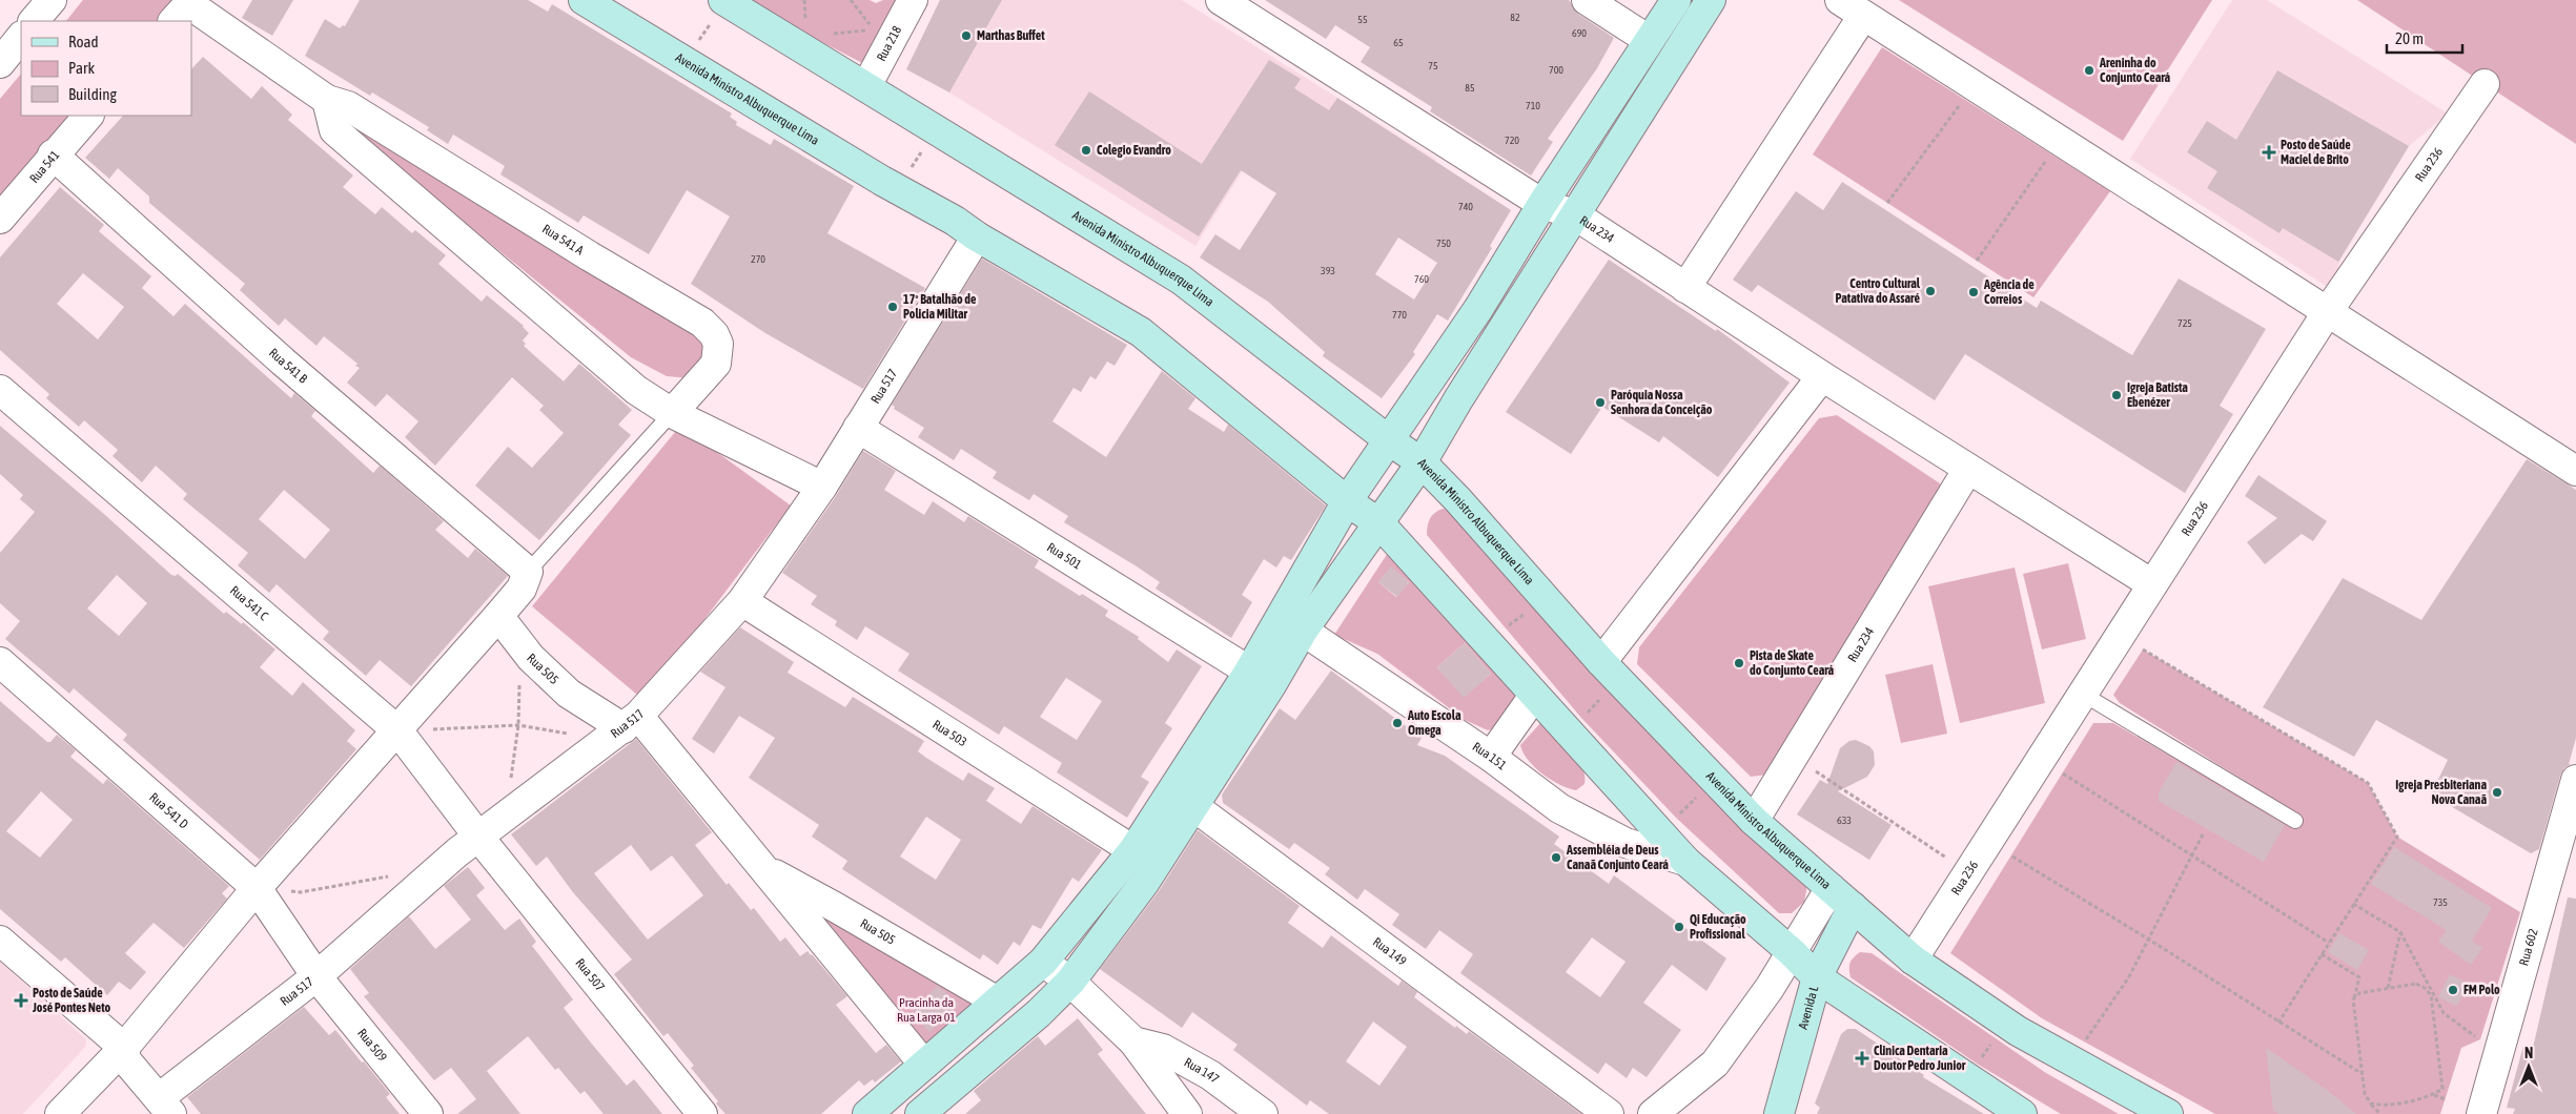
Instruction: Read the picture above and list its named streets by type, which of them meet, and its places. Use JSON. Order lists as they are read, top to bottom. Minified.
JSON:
{"streets":{"street":["Rua 218","Avenida Ministro Albuquerque Lima","Rua 236","Rua 541","Rua 234","Rua 541 A","Rua 541 B","Rua 517","Rua 501","Rua 541 C","Rua 505","Rua 503","Rua 151","Rua 541 D","Rua 602","Rua 149","Rua 507","Avenida L","Rua 509","Rua 147"]},"crossings":[["Rua 218","Avenida Ministro Albuquerque Lima"],["Avenida Ministro Albuquerque Lima","Rua 236"],["Avenida Ministro Albuquerque Lima","Rua 234"],["Avenida Ministro Albuquerque Lima","Rua 517"],["Avenida Ministro Albuquerque Lima","Rua 151"],["Avenida Ministro Albuquerque Lima","Avenida L"],["Rua 236","Rua 234"],["Rua 541","Rua 541 B"],["Rua 517","Rua 501"],["Rua 517","Rua 541 C"],["Rua 517","Rua 505"],["Rua 517","Rua 503"],["Rua 517","Rua 541 D"],["Rua 517","Rua 507"],["Rua 517","Rua 509"],["Rua 541 C","Rua 507"],["Rua 541 D","Rua 509"]],"parks":["Pracinha da Rua Larga 01"],"places":{"other":["Marthas Buffet","Areninha do Conjunto Ceará","Colegio Evandro","Centro Cultural Patativa do Assaré","Agência de Correios","17º Batalhão de Policia Militar","Igreja Batista Ebenézer","Paróquia Nossa Senhora da Conceição","Pista de Skate do Conjunto Ceará","Auto Escola Omega","Igreja Presbiteriana Nova Canaã","Assembléia de Deus Canaã Conjunto Ceará","Qi Educação Profissional","FM Polo"],"health":["Posto de Saúde Maciel de Brito","Posto de Saúde José Pontes Neto","Clinica Dentaria Doutor Pedro Junior"]},"house_numbers":["82","55","690","65","75","700","85","710","720","740","750","270","393","760","770","725","633","735"],"legend":["Road","Park","Building"],"scale_bar":"20 m","north":"top"}
